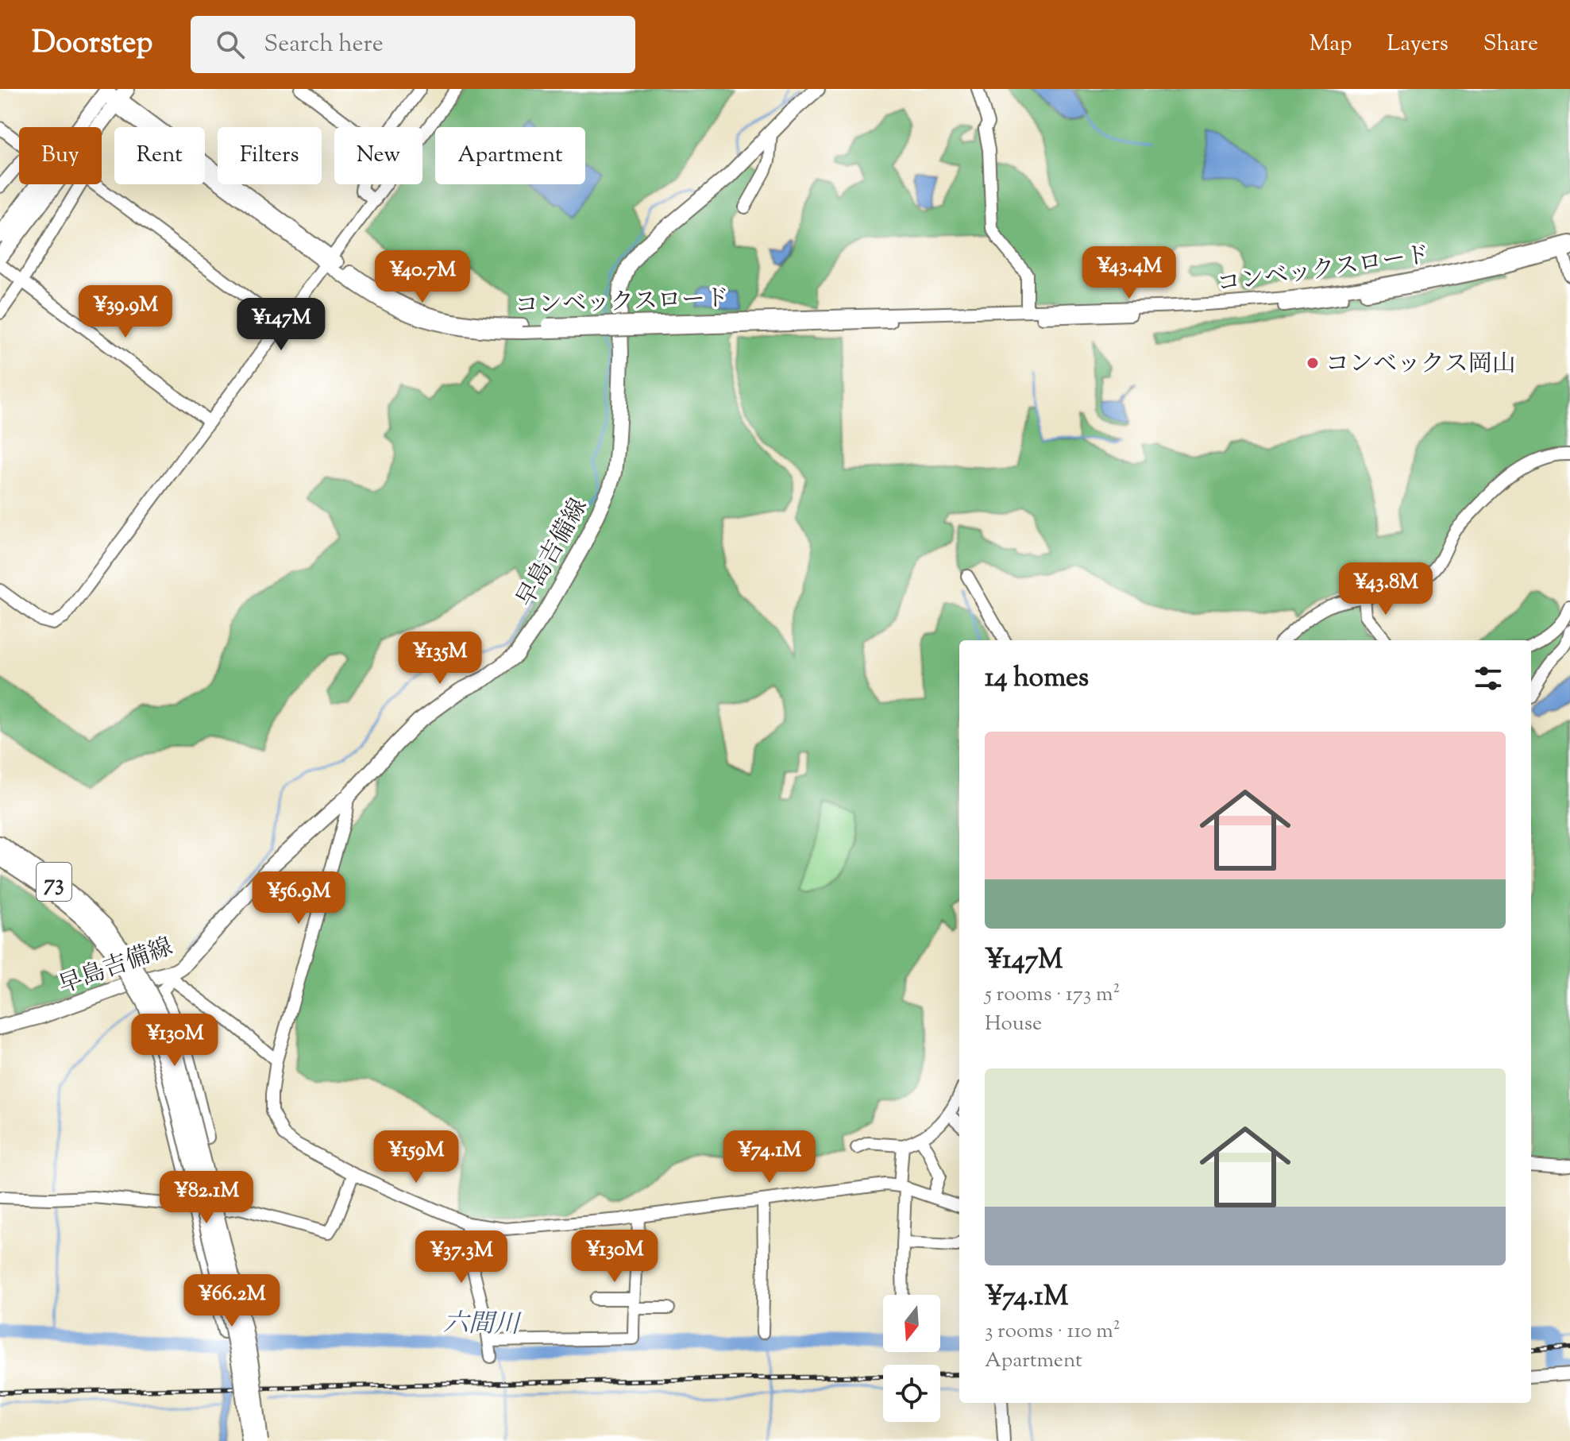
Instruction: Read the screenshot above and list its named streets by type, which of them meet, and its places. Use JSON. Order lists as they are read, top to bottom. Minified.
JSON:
{"streets":{"main road":["早島吉備線","73"],"street":["コンベックスロード"]},"water":["六間川"],"places":["コンベックス岡山"],"north":"bottom","page":{"header":"Doorstep","search":"Search here","nav":["Map","Layers","Share"],"chip":["Buy","Rent","Filters","New","Apartment"],"price":["¥43.4M","¥40.7M","¥39.9M","¥147M","¥43.8M","¥135M","¥56.9M","¥130M","¥159M","¥74.1M","¥82.1M","¥130M","¥37.3M","¥66.2M"],"heading":"14 homes","list":[{"name":"¥147M","note":"5 rooms · 173 m² · House"},{"name":"¥74.1M","note":"3 rooms · 110 m² · Apartment"}]}}
